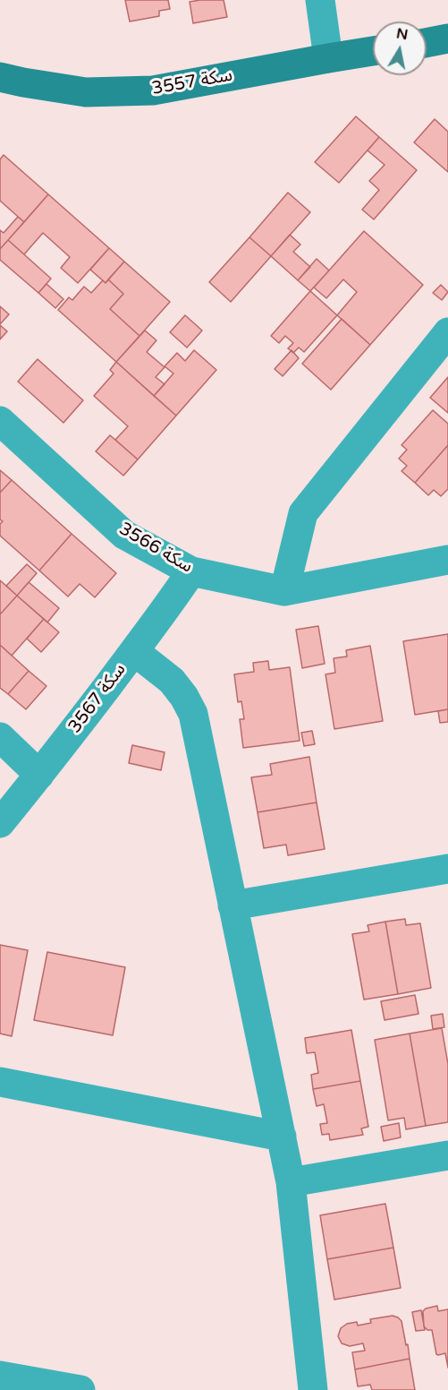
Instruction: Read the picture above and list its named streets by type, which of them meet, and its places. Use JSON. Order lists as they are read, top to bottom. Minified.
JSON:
{"streets":{"street":["سكة 3557","سكة 3566","سكة 3567"]},"crossings":[["سكة 3566","سكة 3567"]],"north":"top"}
